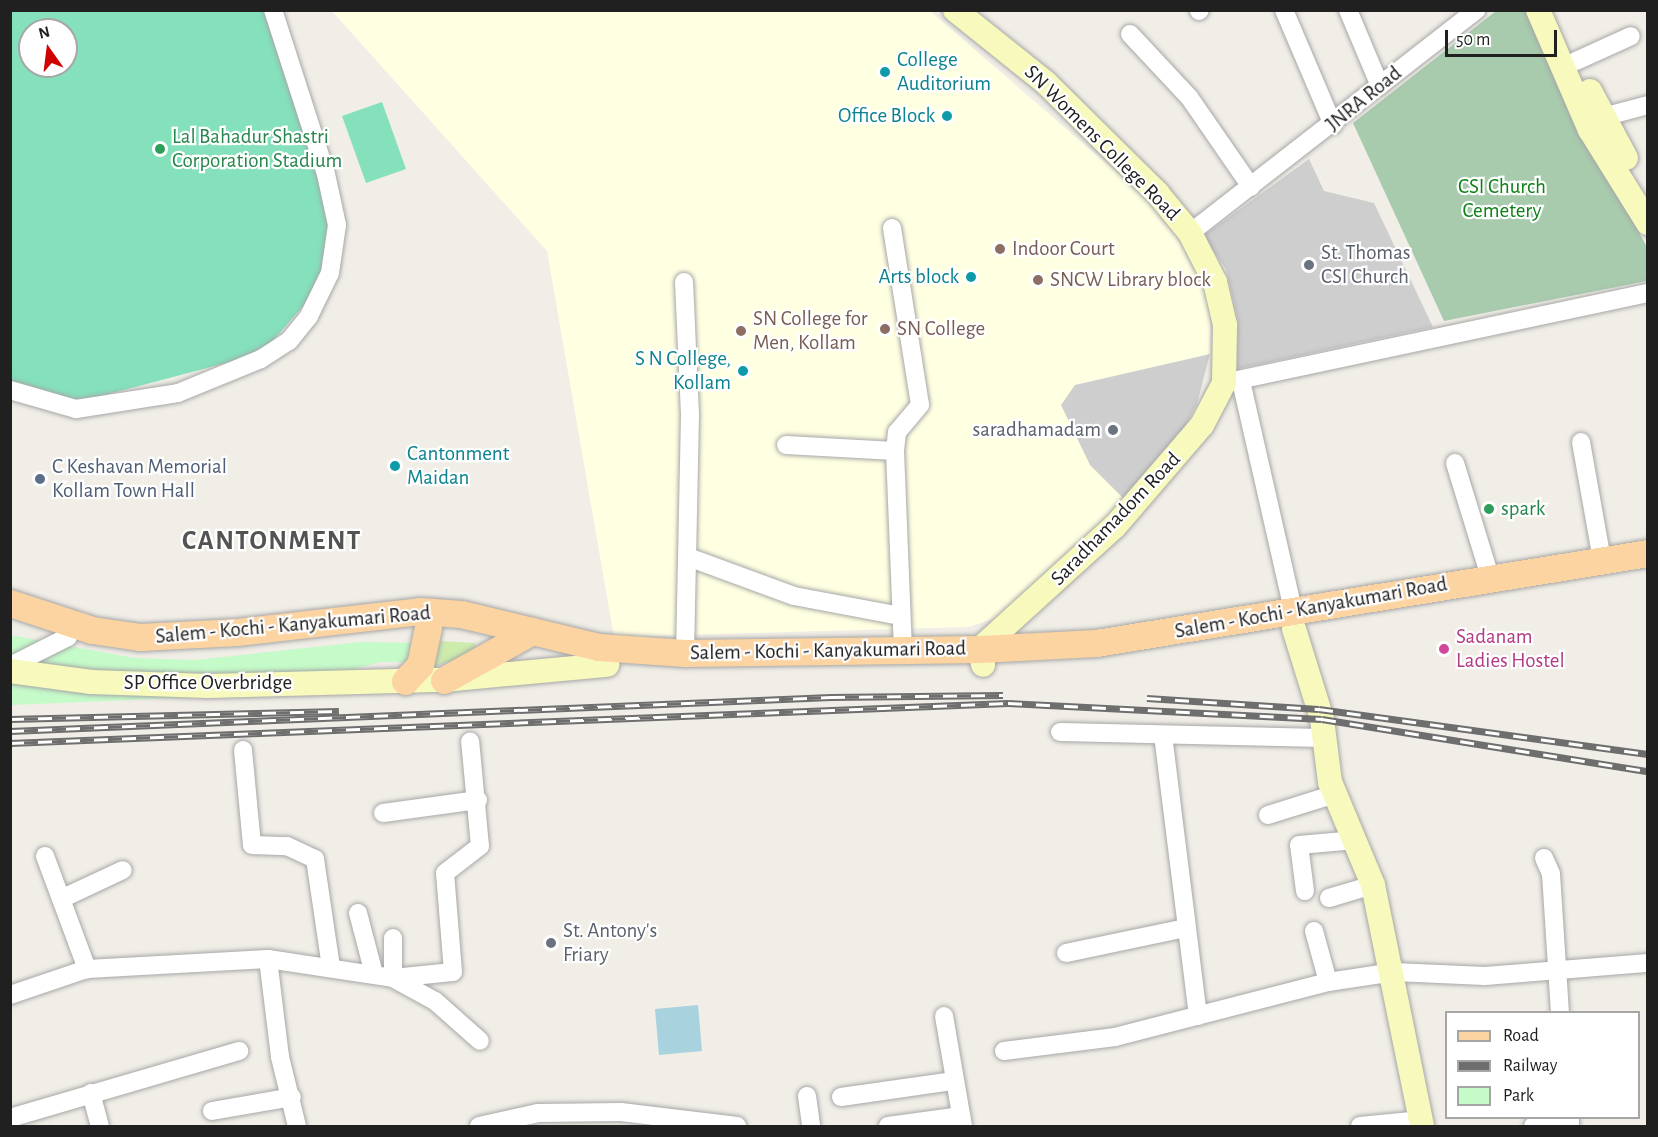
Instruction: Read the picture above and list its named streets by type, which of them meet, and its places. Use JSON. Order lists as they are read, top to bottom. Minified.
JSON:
{"streets":{"main road":["Salem - Kochi - Kanyakumari Road"],"street":["JNRA Road","SN Womens College Road","Saradhamadom Road","SP Office Overbridge"]},"crossings":[["JNRA Road","SN Womens College Road"],["JNRA Road","Saradhamadom Road"],["SN Womens College Road","Saradhamadom Road"],["Saradhamadom Road","Salem - Kochi - Kanyakumari Road"]],"districts":["CANTONMENT"],"parks":["CSI Church Cemetery"],"places":["College Auditorium","Office Block","Lal Bahadur Shastri Corporation Stadium","Indoor Court","St. Thomas CSI Church","Arts block","SNCW Library block","SN College","SN College for Men, Kollam","S N College, Kollam","saradhamadam","Cantonment Maidan","C Keshavan Memorial Kollam Town Hall","spark","Sadanam Ladies Hostel","St. Antony's Friary"],"legend":["Road","Railway","Park"],"scale_bar":"50 m","north":"top"}
